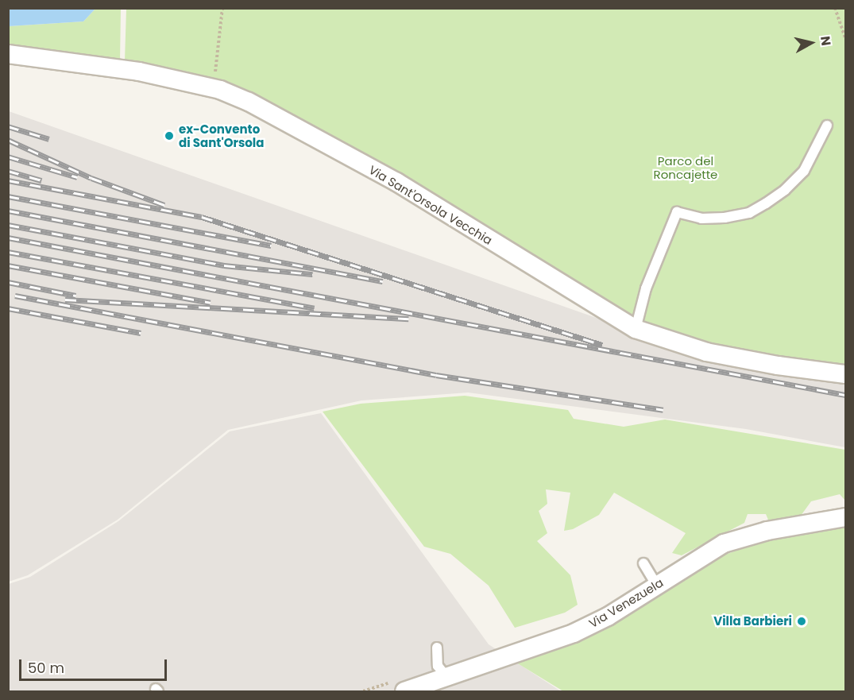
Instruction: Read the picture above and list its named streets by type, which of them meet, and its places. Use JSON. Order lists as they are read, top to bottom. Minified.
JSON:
{"streets":{"street":["Via Sant'Orsola Vecchia","Via Venezuela"]},"parks":["Parco del Roncajette"],"places":["ex-Convento di Sant'Orsola","Villa Barbieri"],"scale_bar":"50 m","north":"right"}
